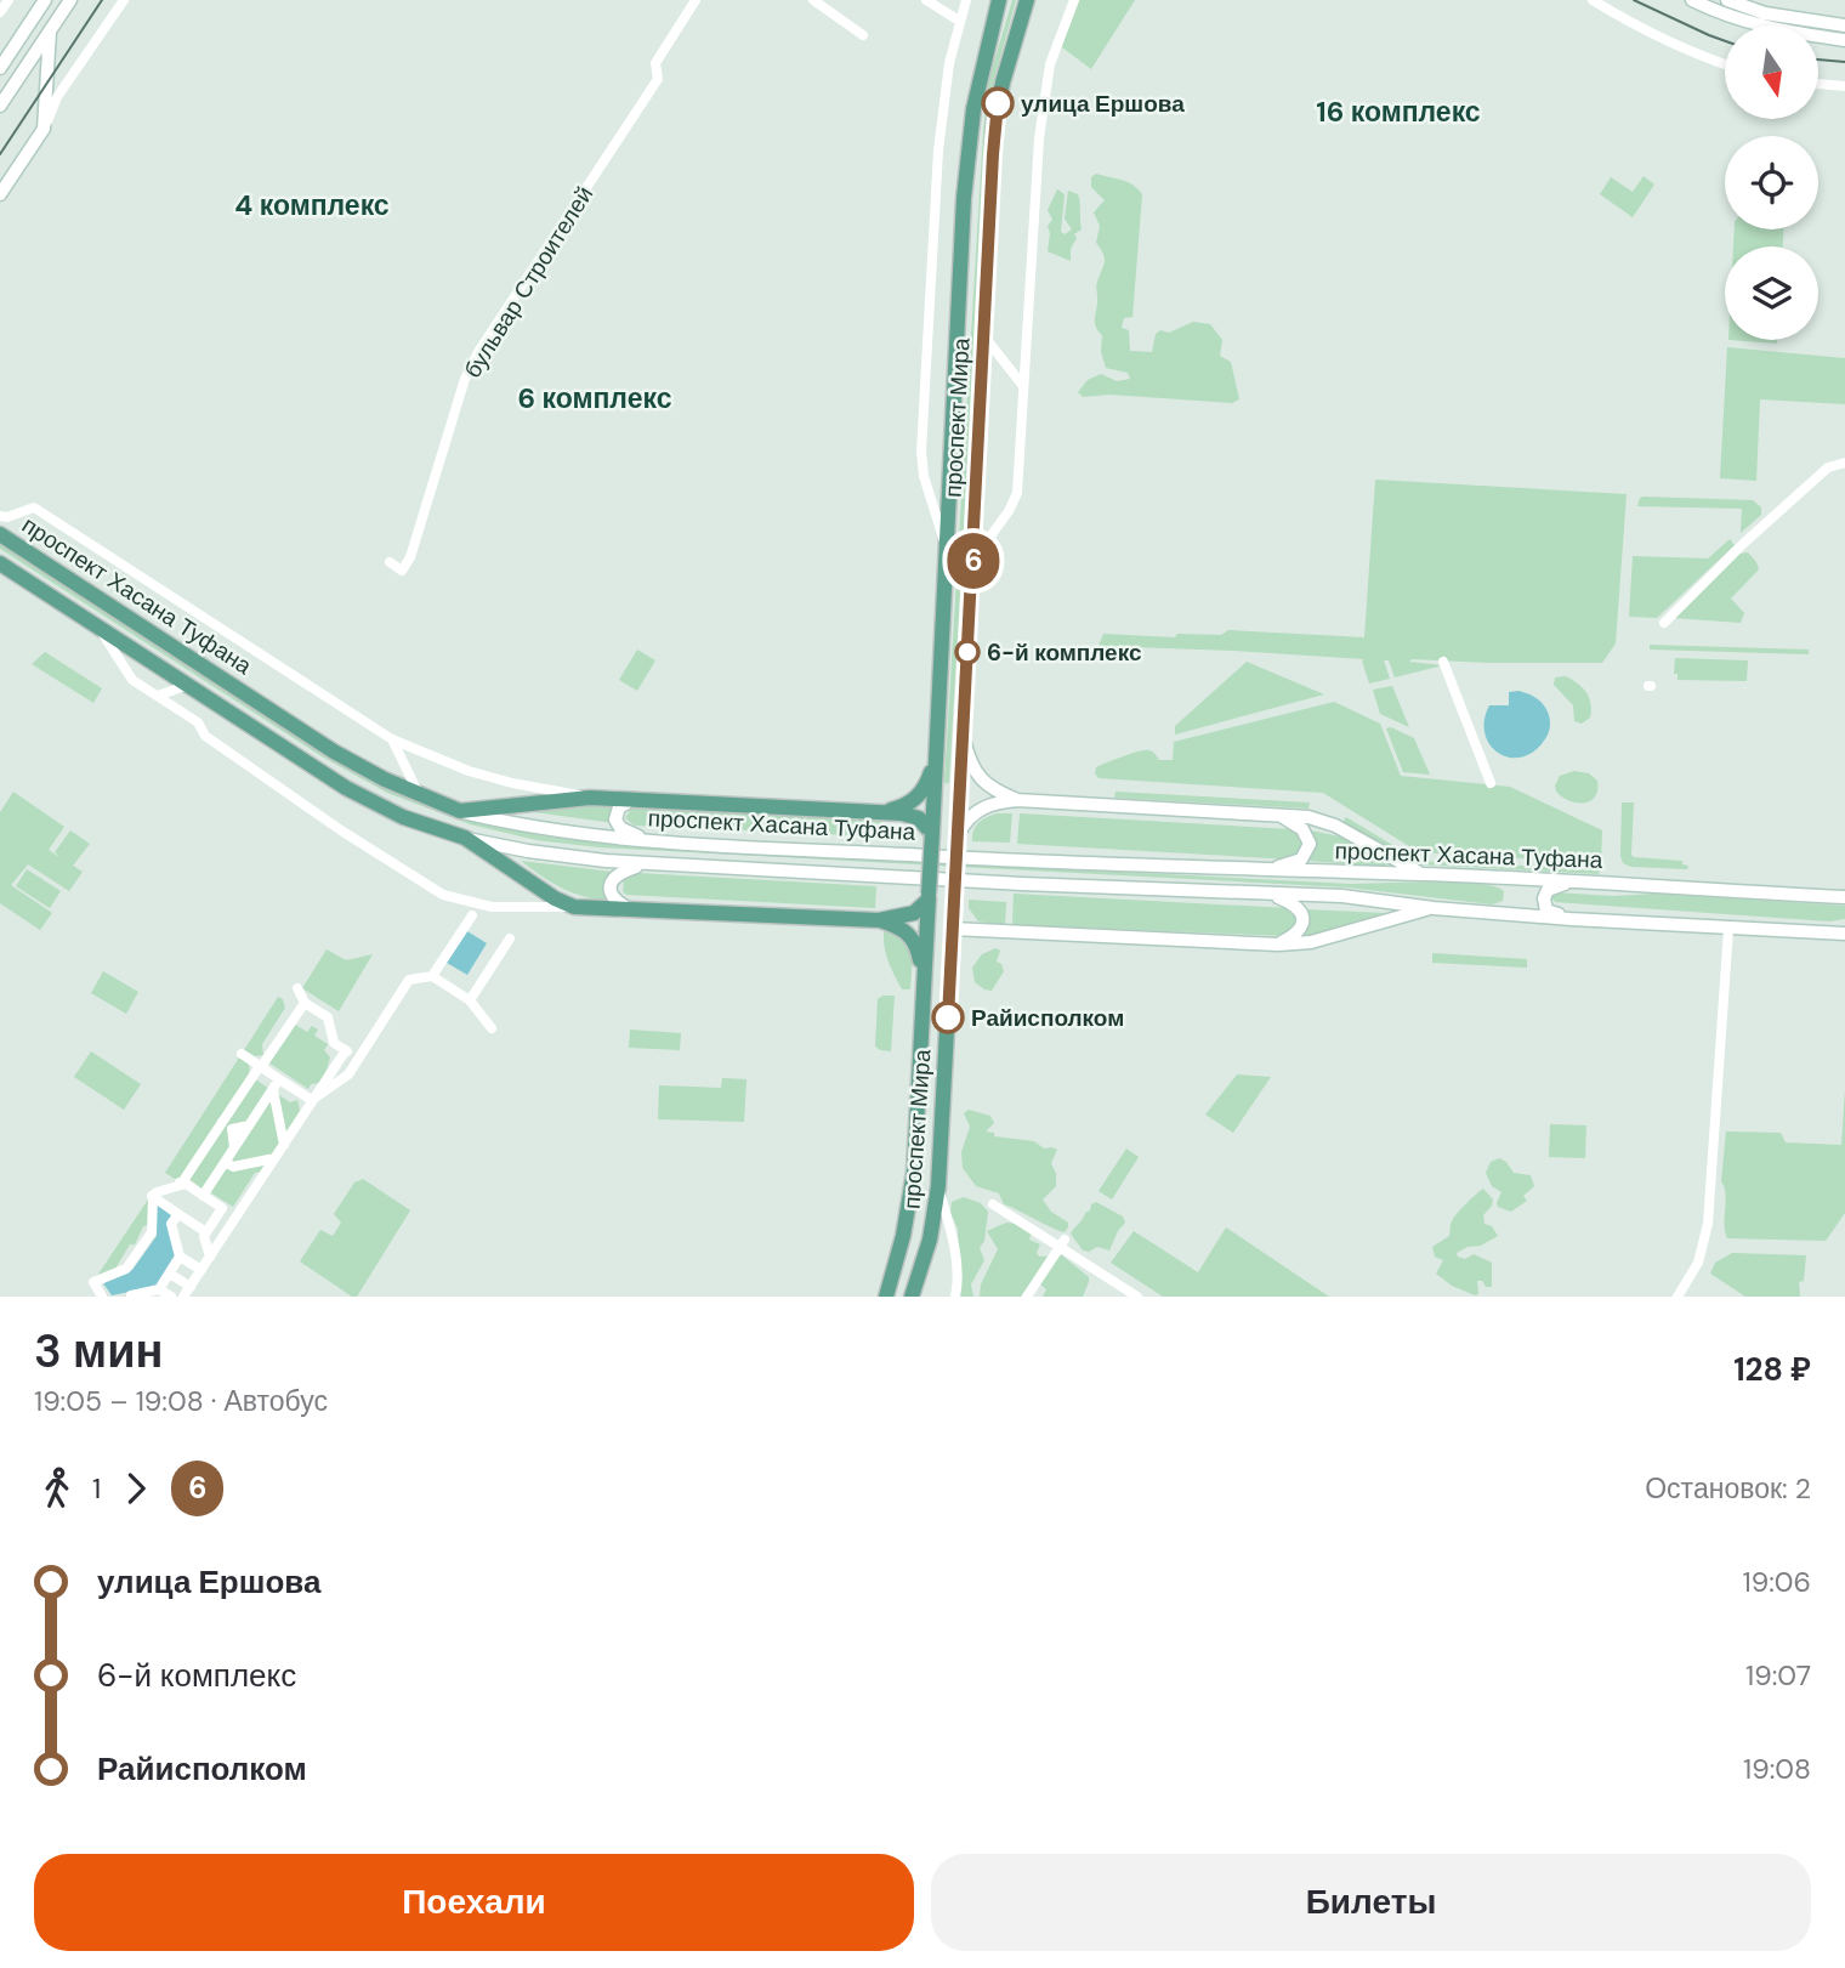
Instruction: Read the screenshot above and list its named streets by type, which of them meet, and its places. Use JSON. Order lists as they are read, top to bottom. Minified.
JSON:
{"streets":{"main road":["проспект Мира","проспект Хасана Туфана"],"street":["бульвар Строителей"]},"districts":["16 комплекс","4 комплекс","6 комплекс"],"places":["улица Ершова","6-й комплекс","Райисполком"],"lines":["bus line 6"],"north":"bottom","page":{"on_map":"6","heading":["3 мин","19:05 – 19:08 · Автобус","128 ₽"],"legs":["1","6","Остановок: 2"],"list":[{"name":"улица Ершова","value":"19:06"},{"name":"6-й комплекс","value":"19:07"},{"name":"Райисполком","value":"19:08"}],"buttons":["Поехали","Билеты"]}}
